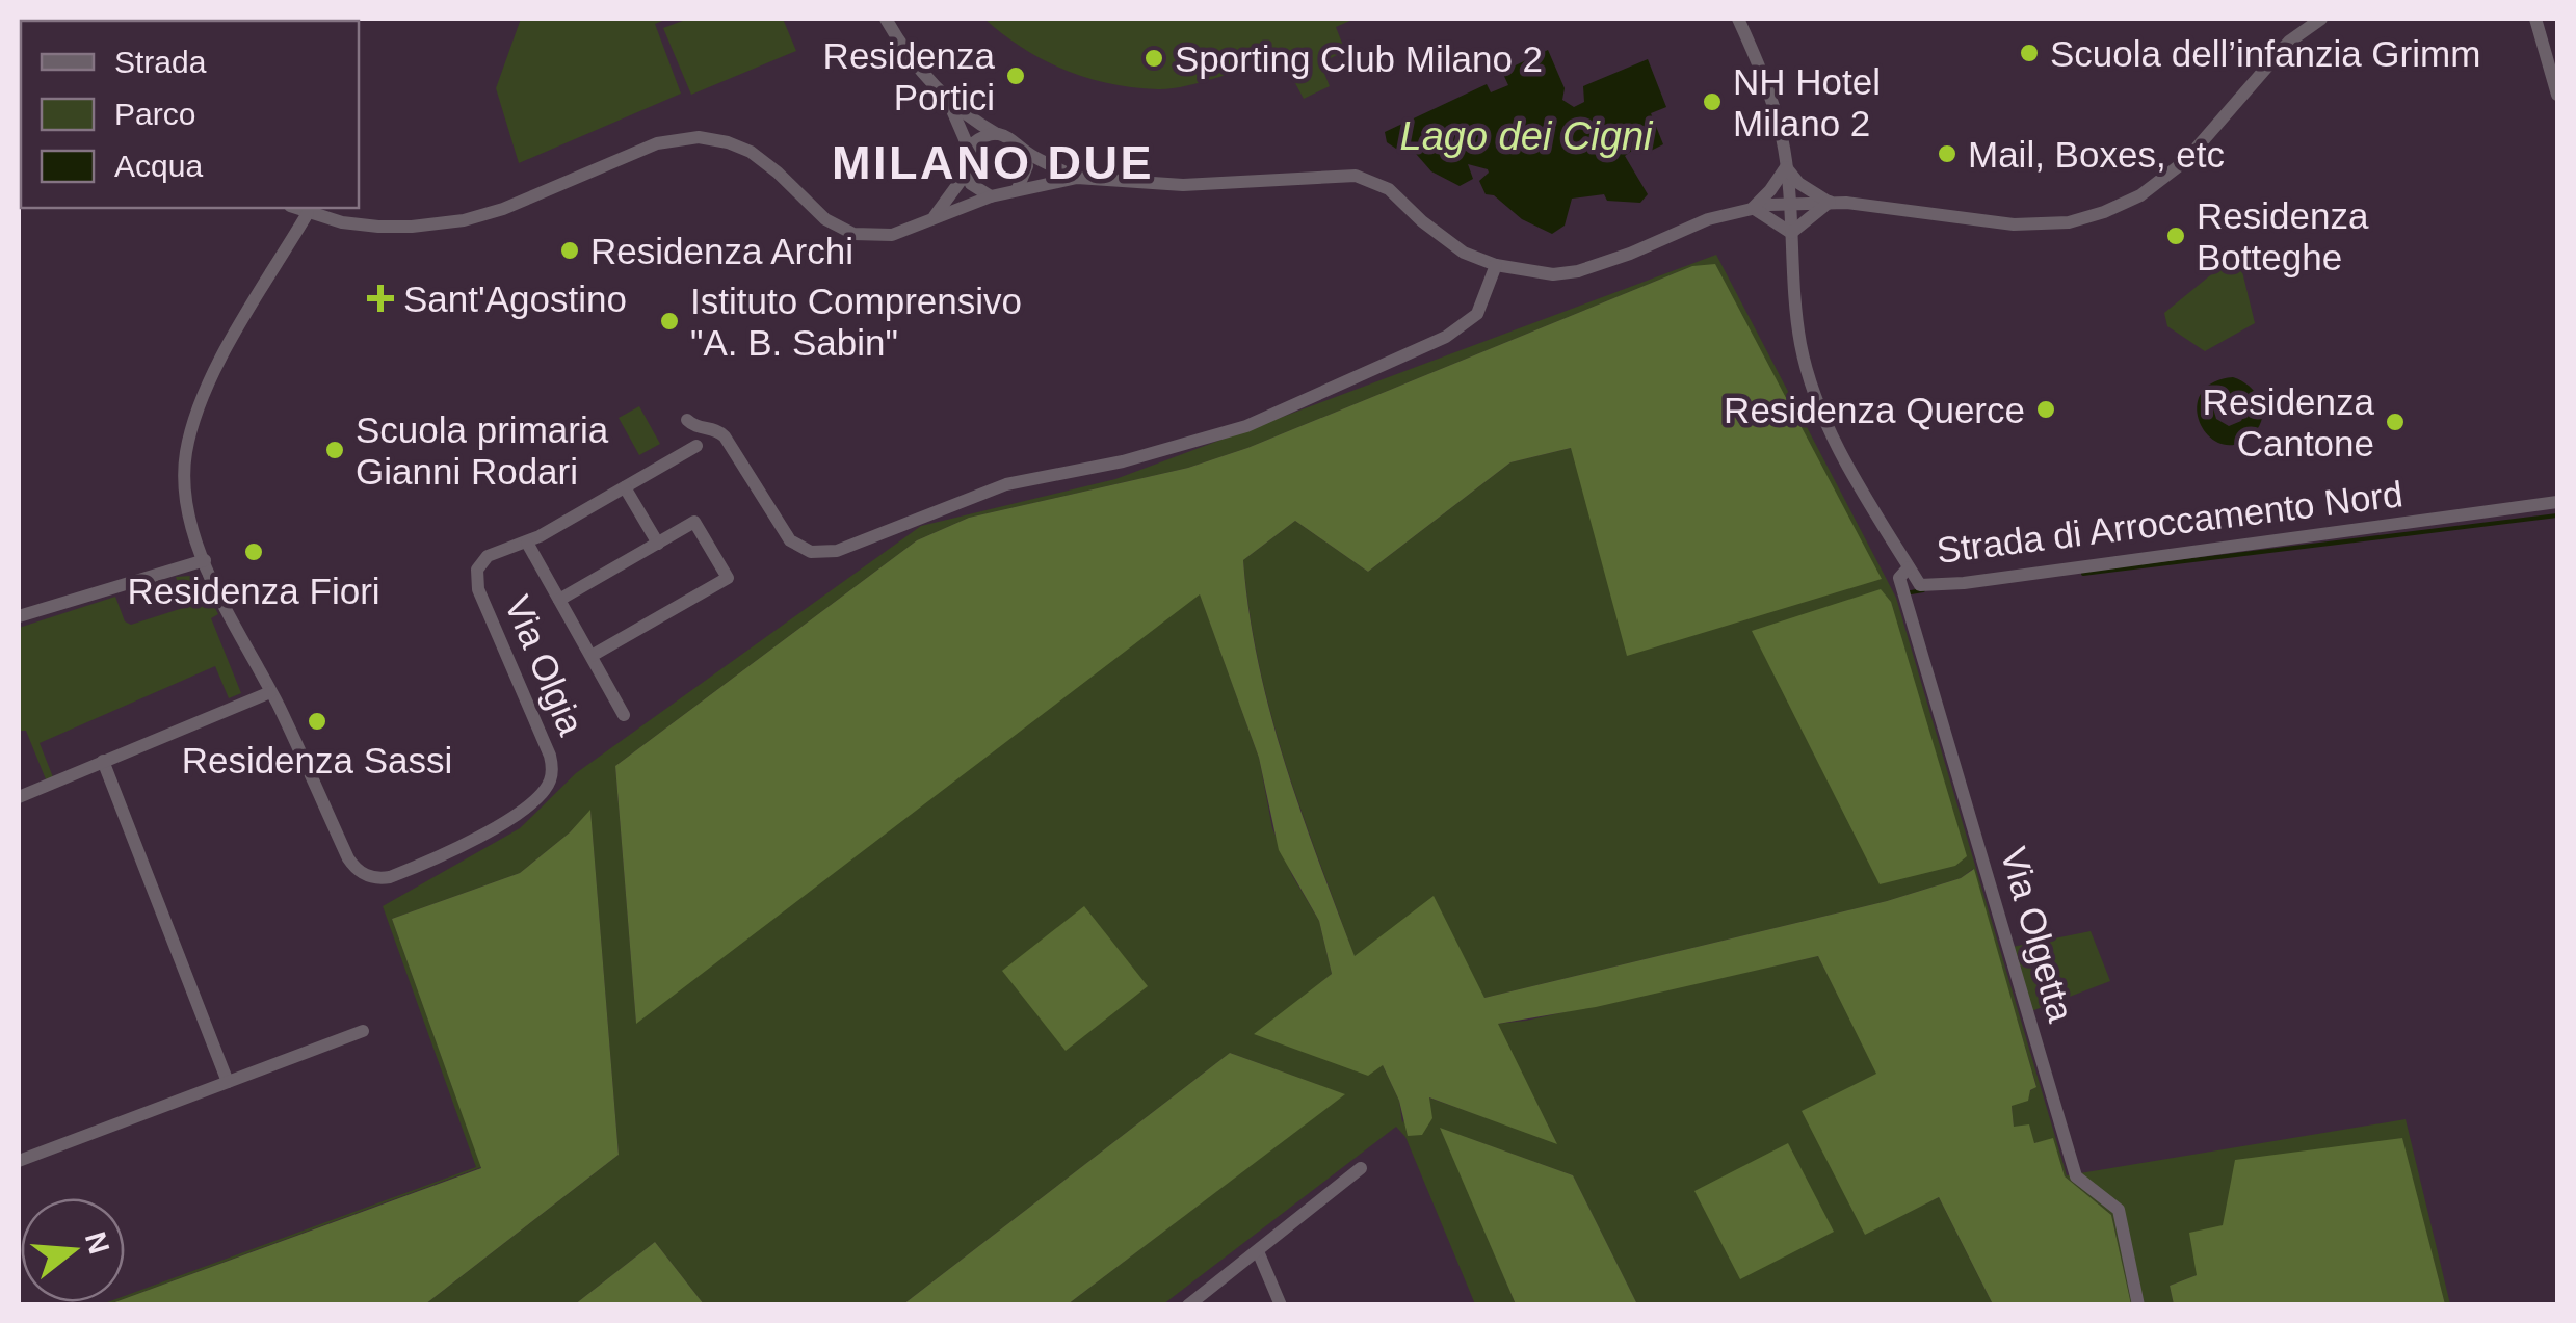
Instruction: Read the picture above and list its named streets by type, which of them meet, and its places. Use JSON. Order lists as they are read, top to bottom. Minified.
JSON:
{"streets":{"street":["Strada di Arroccamento Nord","Via Olgia","Via Olgetta"]},"crossings":[["Strada di Arroccamento Nord","Via Olgetta"]],"districts":["MILANO DUE"],"water":["Lago dei Cigni"],"places":{"other":["Scuola dell’infanzia Grimm","Sporting Club Milano 2","Residenza Portici","NH Hotel Milano 2","Mail, Boxes, etc","Residenza Botteghe","Residenza Archi","Istituto Comprensivo \"A. B. Sabin\"","Residenza Querce","Residenza Cantone","Scuola primaria Gianni Rodari","Residenza Fiori","Residenza Sassi"],"health":["Sant'Agostino"]},"legend":["Strada","Parco","Acqua"],"north":"right"}
